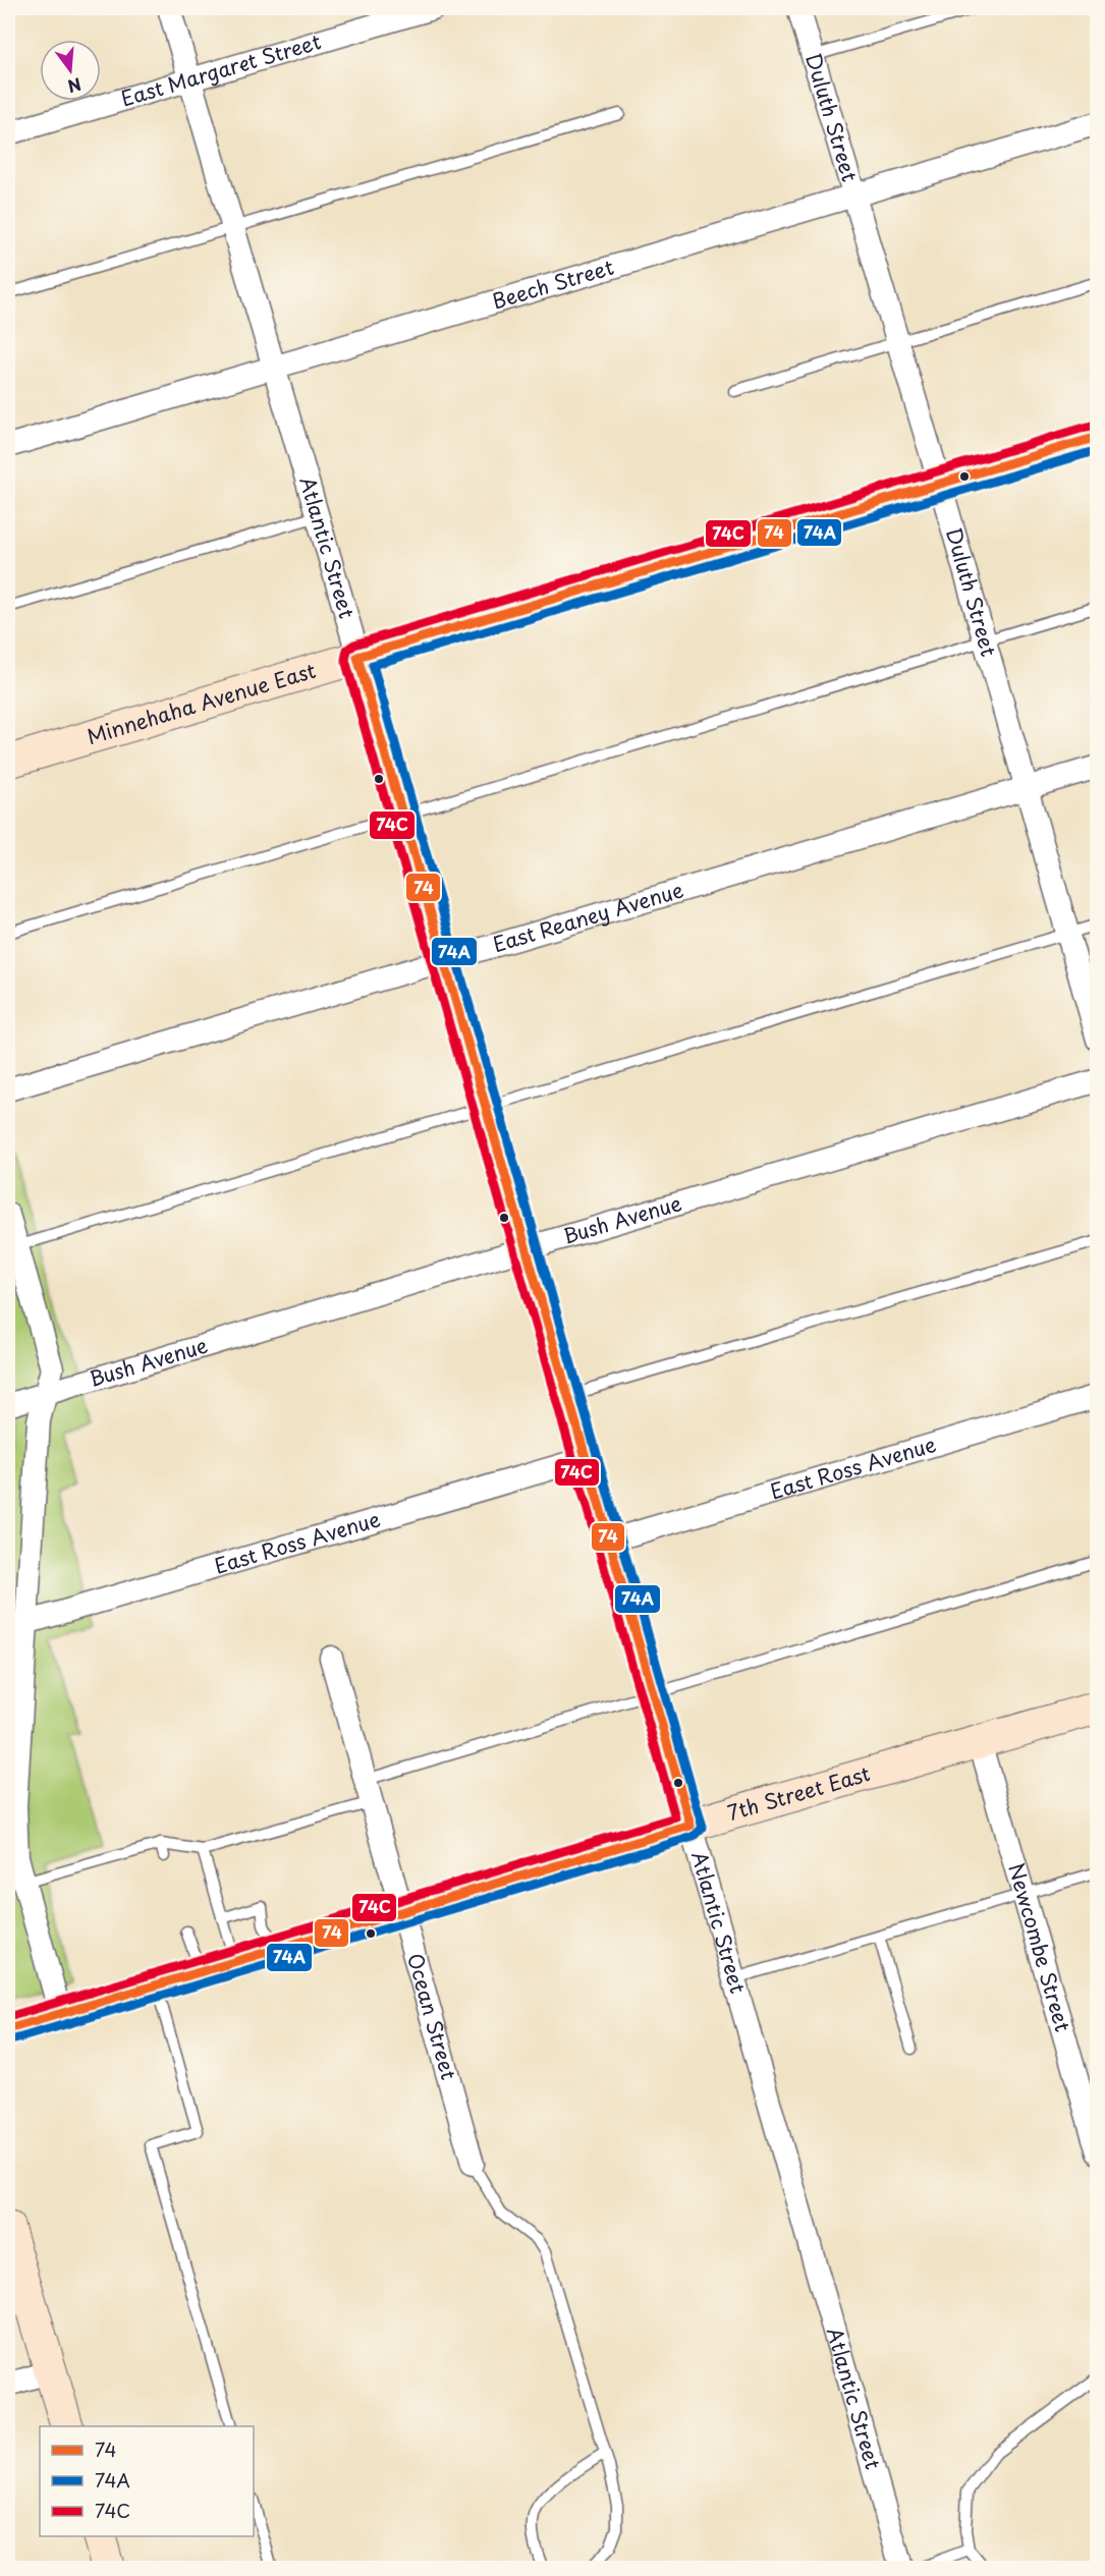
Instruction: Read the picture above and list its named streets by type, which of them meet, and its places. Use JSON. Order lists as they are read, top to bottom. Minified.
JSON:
{"streets":{"street":["East Margaret Street","Duluth Street","Beech Street","Atlantic Street","Minnehaha Avenue East","East Reaney Avenue","Bush Avenue","East Ross Avenue","7th Street East","Newcombe Street","Ocean Street"]},"crossings":[["East Margaret Street","Atlantic Street"],["Duluth Street","Beech Street"],["Duluth Street","Minnehaha Avenue East"],["Duluth Street","East Reaney Avenue"],["Beech Street","Atlantic Street"],["Atlantic Street","Minnehaha Avenue East"],["Atlantic Street","East Reaney Avenue"],["Atlantic Street","Bush Avenue"],["Atlantic Street","East Ross Avenue"],["Atlantic Street","7th Street East"],["7th Street East","Newcombe Street"],["7th Street East","Ocean Street"]],"lines":["transit line 74C","transit line 74","transit line 74A"],"legend":["74","74A","74C"],"north":"bottom"}
